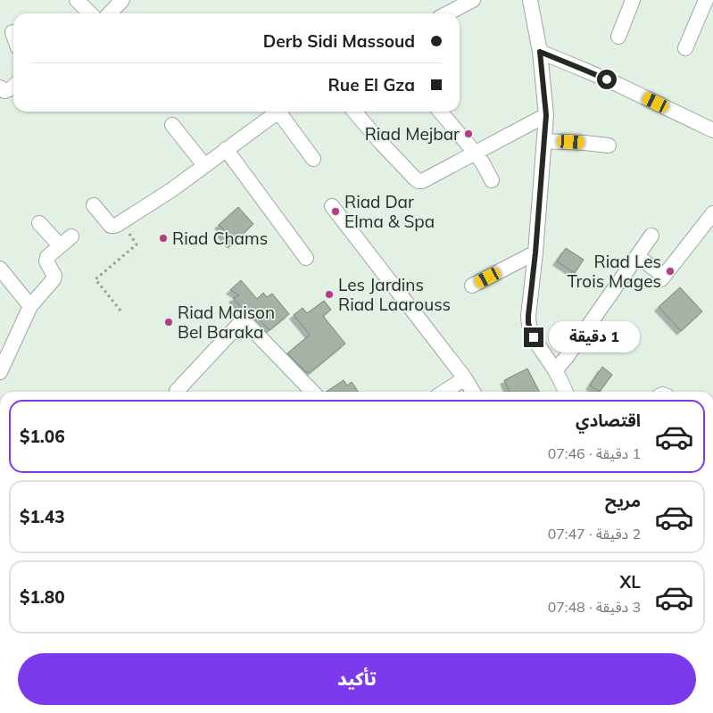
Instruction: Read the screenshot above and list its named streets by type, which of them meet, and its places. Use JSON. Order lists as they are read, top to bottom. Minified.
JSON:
{"places":["Riad Mejbar","Riad Dar Elma & Spa","Riad Chams","Riad Les Trois Mages","Les Jardins Riad Laarouss","Riad Maison Bel Baraka"],"page":{"banner":["Derb Sidi Massoud","Rue El Gza"],"bubble":"1 دقيقة","list":[{"name":"اقتصادي","note":"1 دقيقة · 07:46","value":"$1.06"},{"name":"مريح","note":"2 دقيقة · 07:47","value":"$1.43"},{"name":"XL","note":"3 دقيقة · 07:48","value":"$1.80"}],"buttons":"تأكيد"}}
